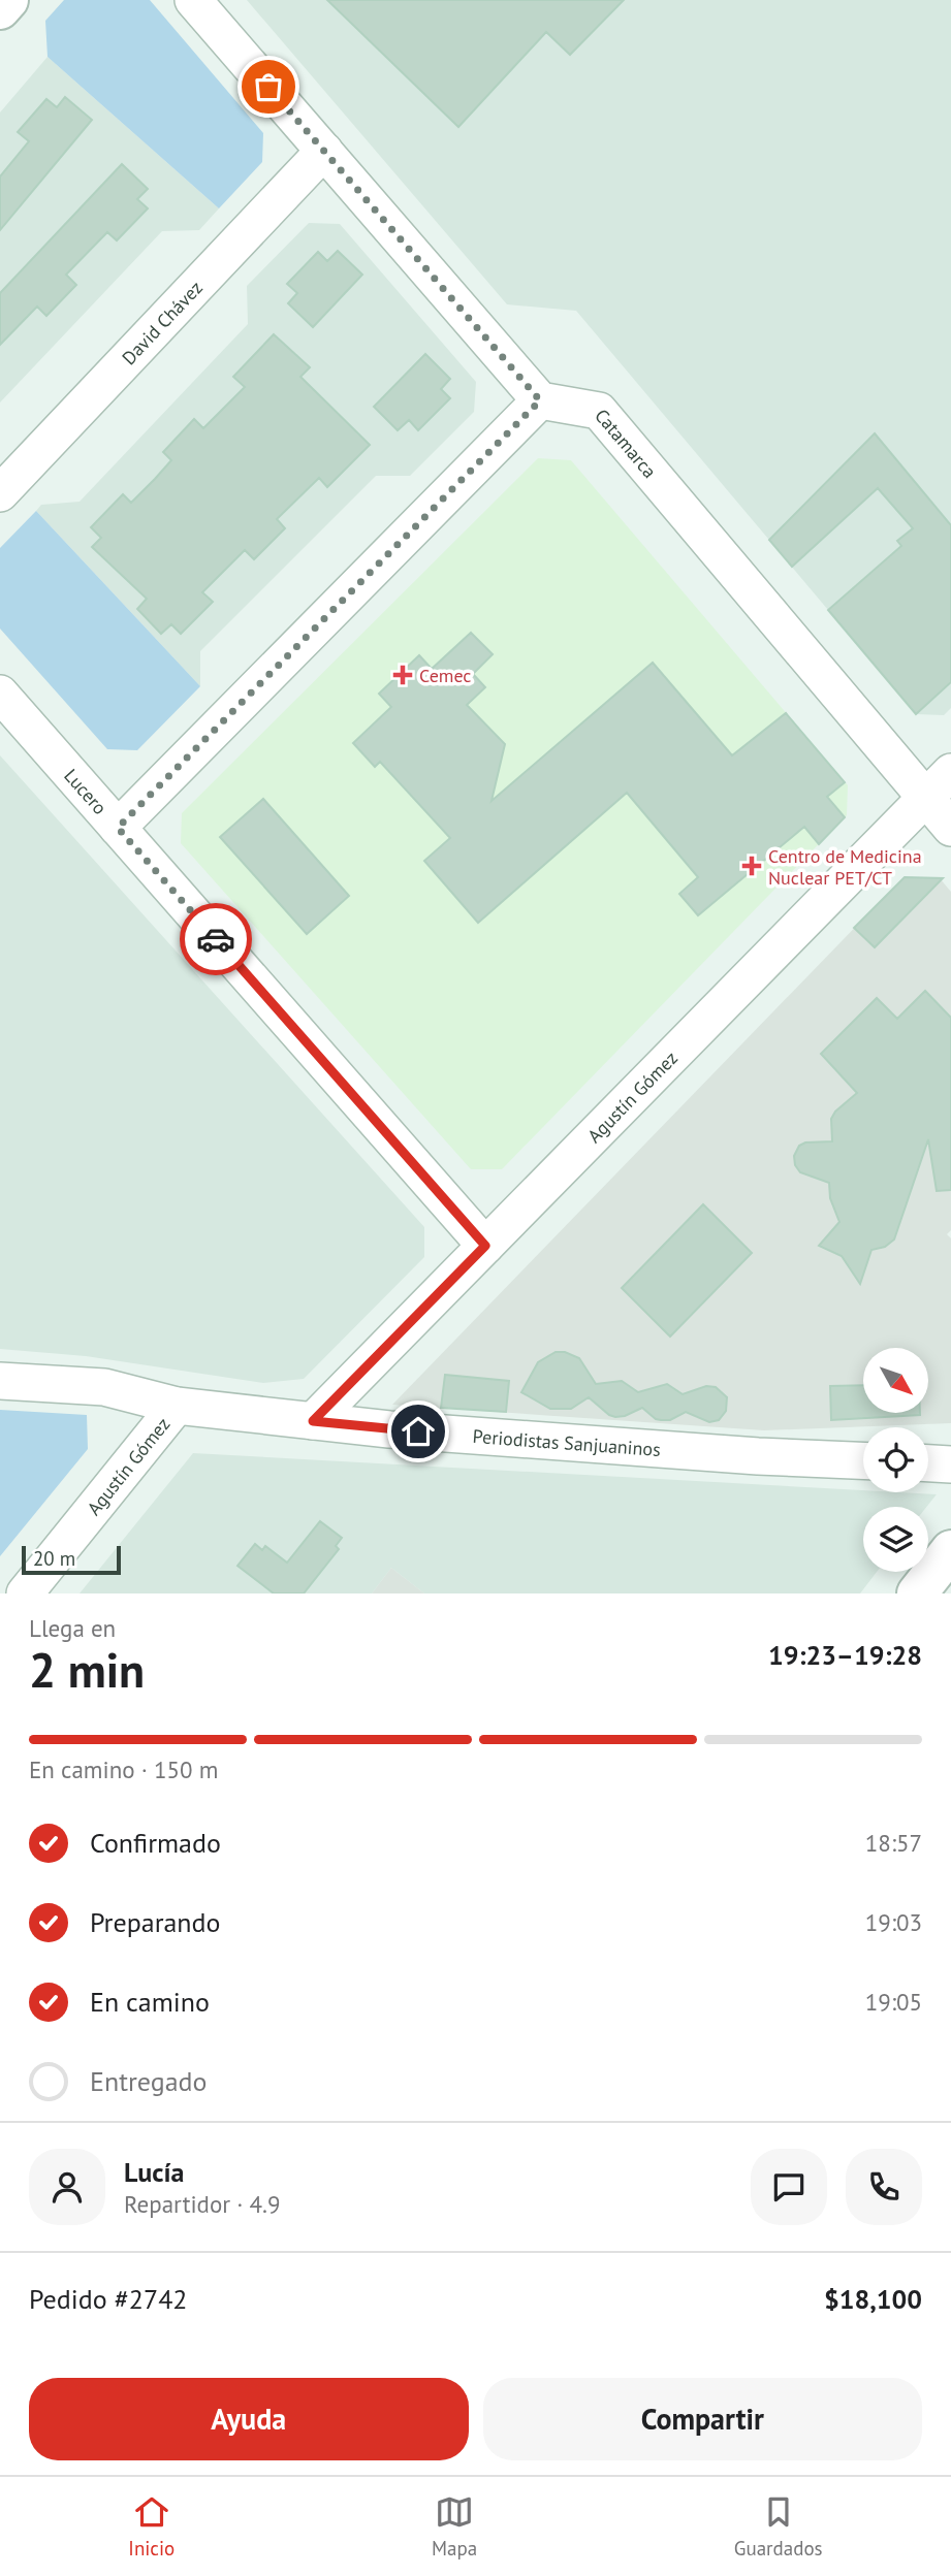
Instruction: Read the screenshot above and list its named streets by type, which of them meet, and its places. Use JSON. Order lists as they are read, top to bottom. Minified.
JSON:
{"streets":{"street":["David Chávez","Catamarca","Lucero","Agustín Gómez","Periodistas Sanjuaninos"]},"crossings":[["Catamarca","Agustín Gómez"],["Lucero","Agustín Gómez"],["Agustín Gómez","Periodistas Sanjuaninos"]],"places":{"health":["Cemec","Centro de Medicina Nuclear PET/CT"]},"scale_bar":"20 m","north":"bottom right","page":{"scale":"20 m","heading":["2 min","Llega en","19:23–19:28"],"panel":["Lucía","Repartidor · 4.9","Pedido #2742","$18,100"],"bar":"En camino · 150 m","list":[["Confirmado","18:57"],["Preparando","19:03"],["En camino","19:05"],"Entregado"],"buttons":["Ayuda","Compartir"],"tabs":["Inicio","Mapa","Guardados"]}}
